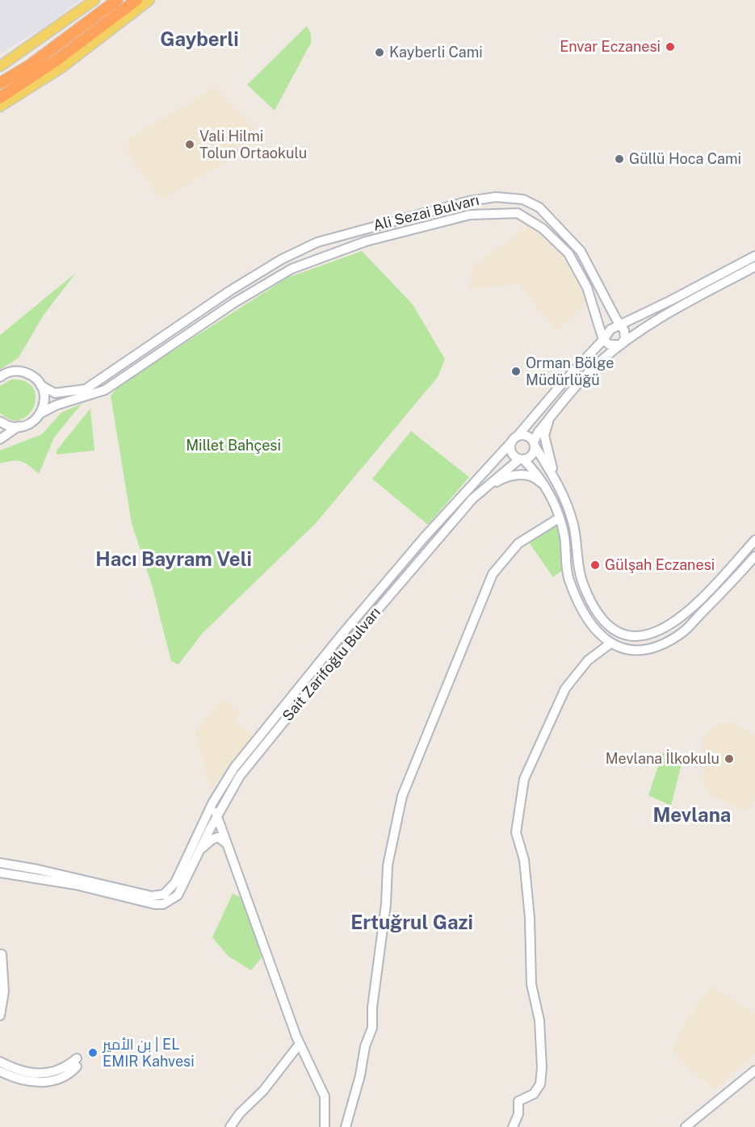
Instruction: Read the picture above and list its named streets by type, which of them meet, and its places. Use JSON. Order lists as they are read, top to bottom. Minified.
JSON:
{"streets":{"main road":["Ali Sezai Bulvarı","Sait Zarifoğlu Bulvarı"]},"crossings":[["Ali Sezai Bulvarı","Sait Zarifoğlu Bulvarı"]],"districts":["Gayberli","Hacı Bayram Veli","Mevlana","Ertuğrul Gazi"],"parks":["Millet Bahçesi"],"places":["Envar Eczanesi","Kayberli Cami","Vali Hilmi Tolun Ortaokulu","Güllü Hoca Cami","Orman Bölge Müdürlüğü","Gülşah Eczanesi","Mevlana İlkokulu","بن الأمير | EL EMIR Kahvesi"]}
